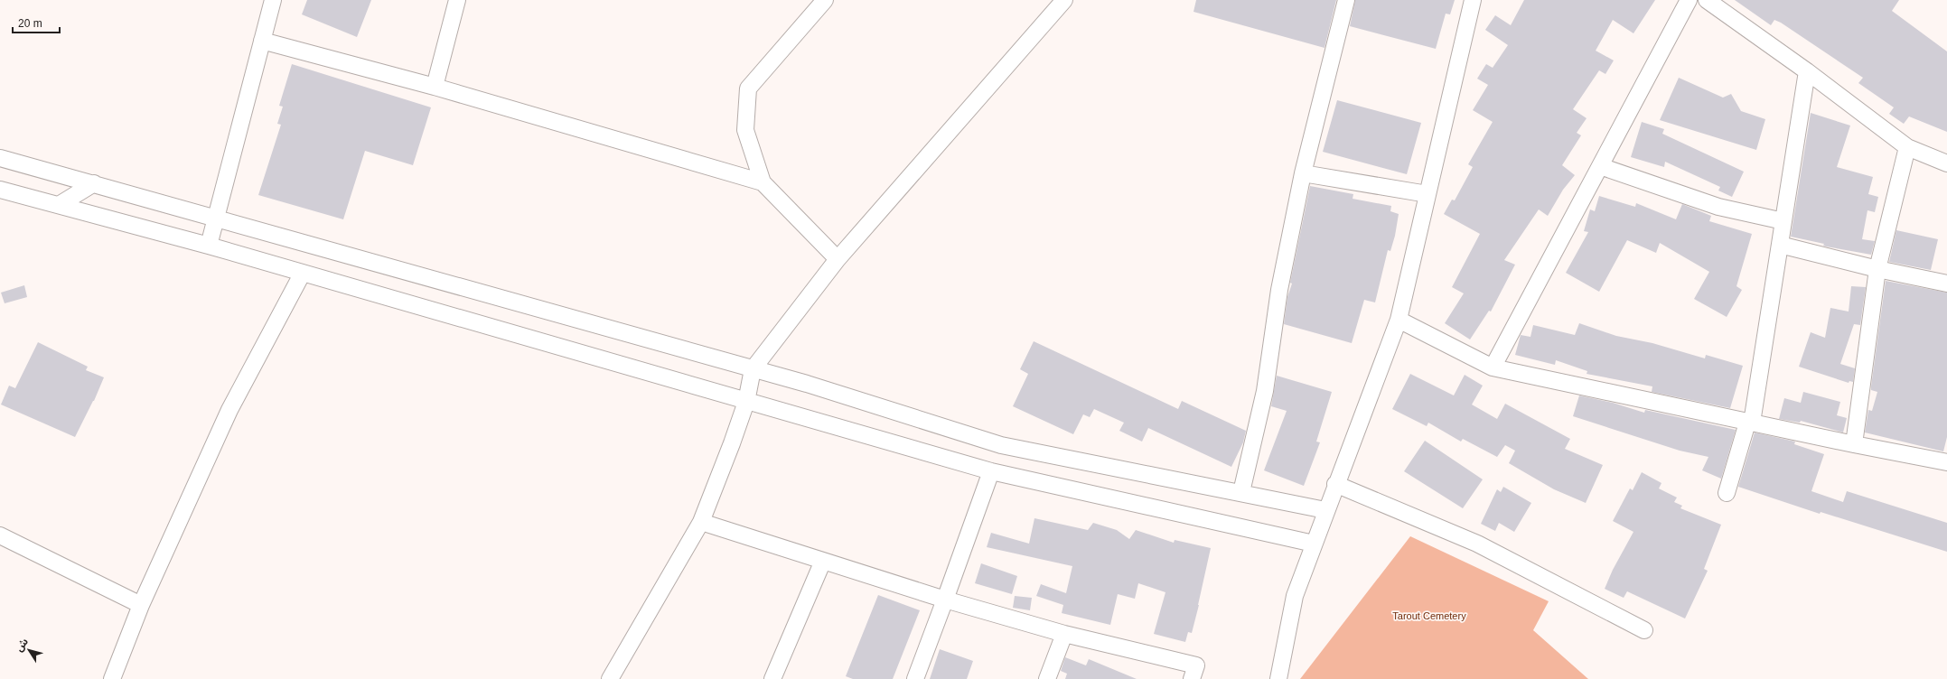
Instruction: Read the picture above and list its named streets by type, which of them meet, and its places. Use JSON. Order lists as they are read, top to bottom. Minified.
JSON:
{"parks":["Tarout Cemetery"],"scale_bar":"20 m","north":"top left"}
